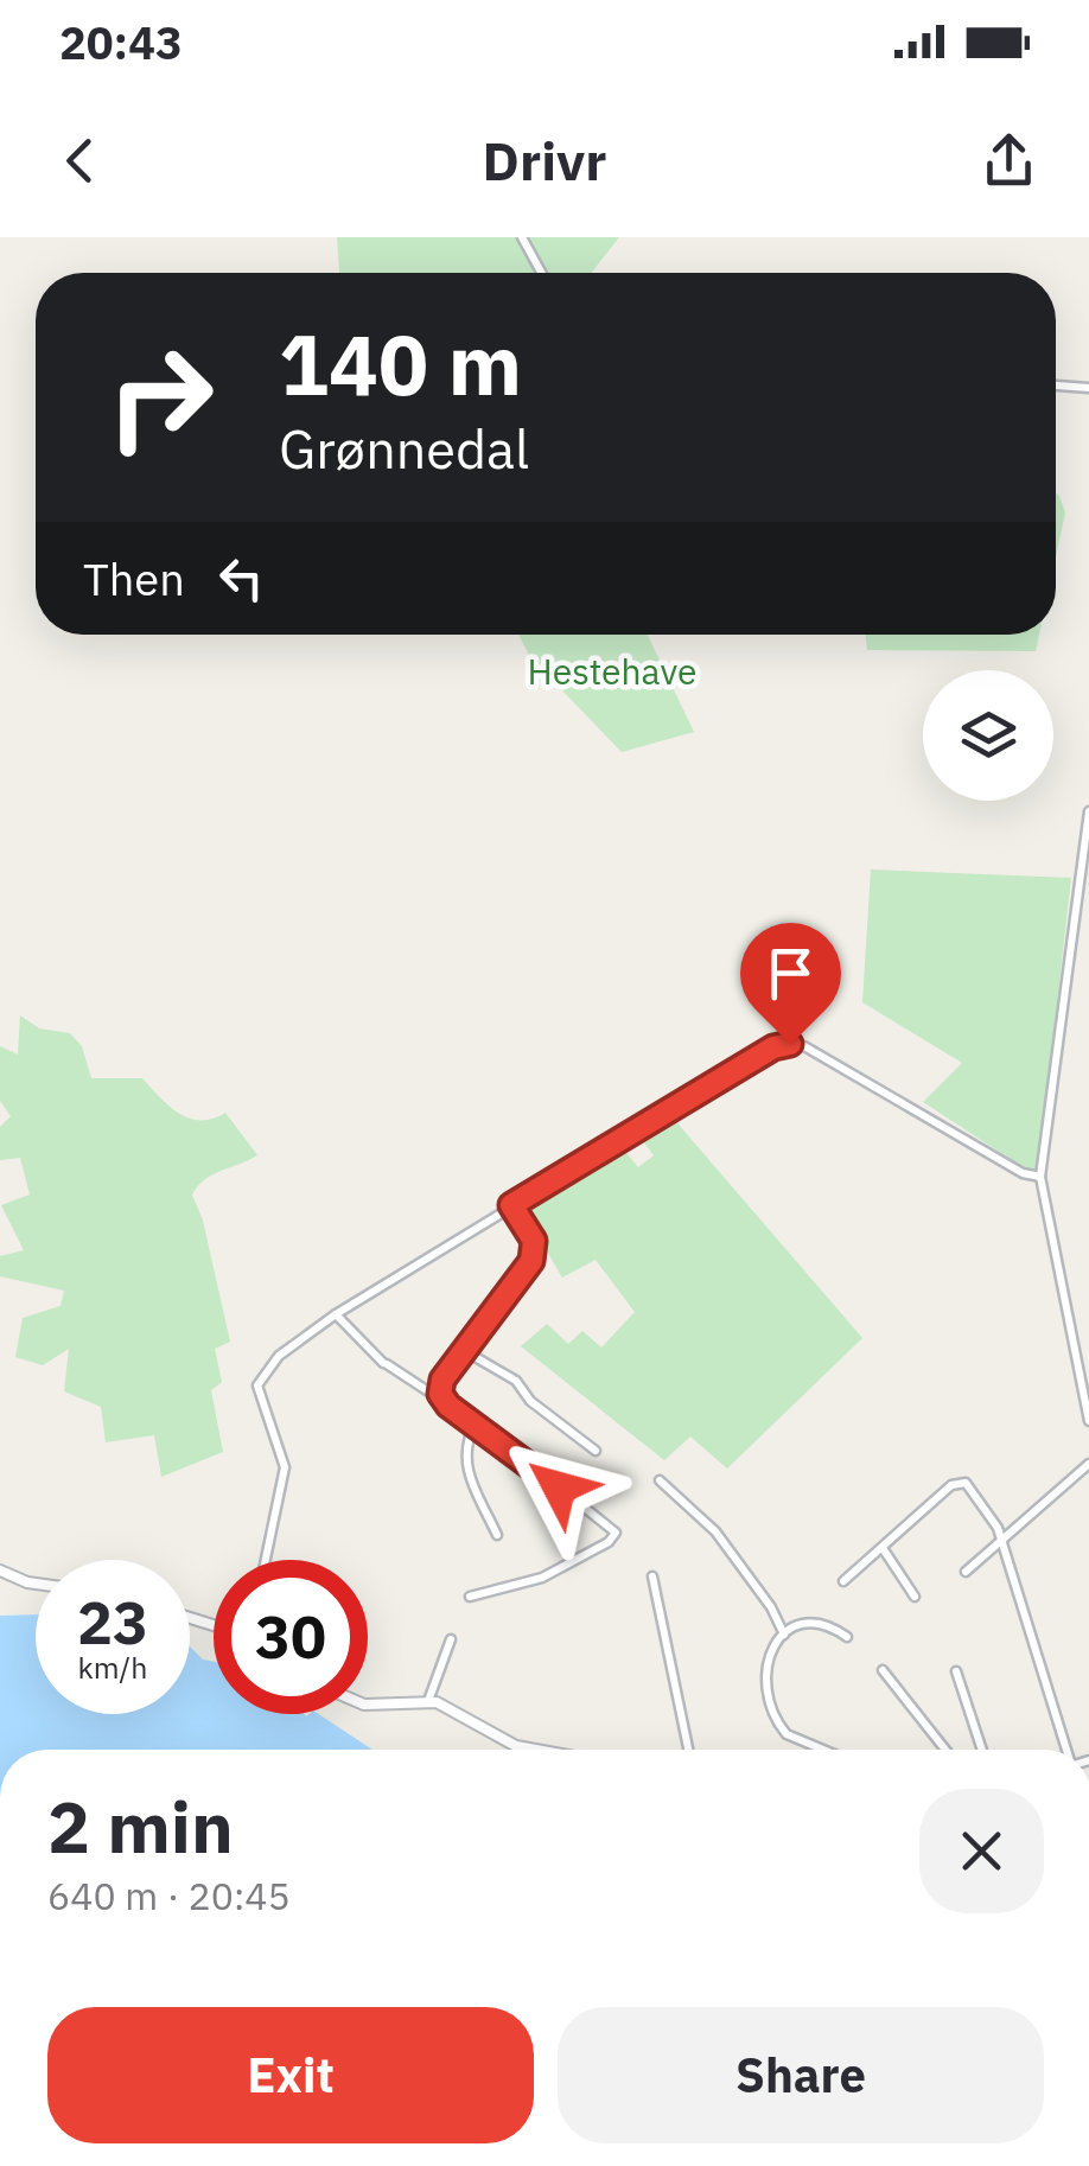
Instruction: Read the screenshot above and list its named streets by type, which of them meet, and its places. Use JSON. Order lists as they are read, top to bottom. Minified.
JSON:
{"parks":["Hestehave"],"page":{"status":"20:43","header":"Drivr","turn":["140 m","Grønnedal"],"then":"Then","speed":"23 km/h","limit":"30","heading":["2 min","640 m · 20:45"],"buttons":["Exit","Share"]}}
